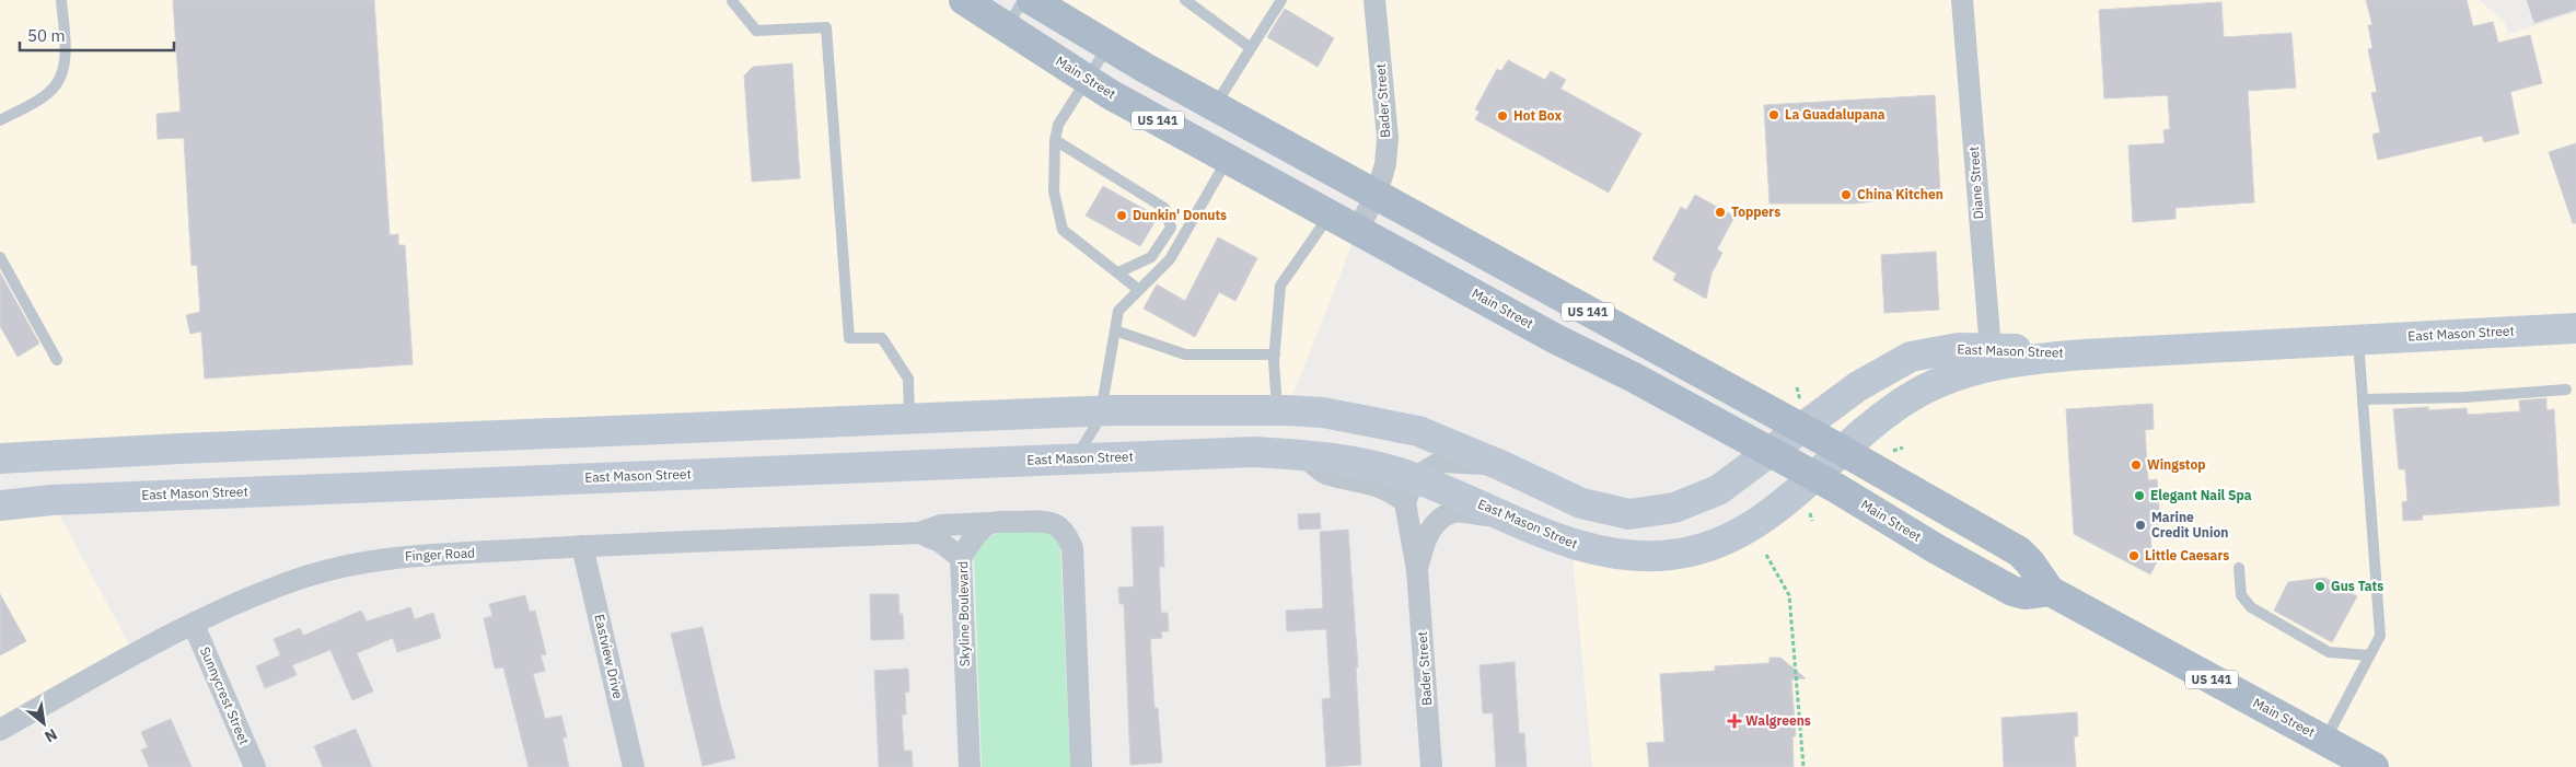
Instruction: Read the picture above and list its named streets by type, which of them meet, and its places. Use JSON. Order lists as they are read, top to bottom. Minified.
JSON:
{"streets":{"main road":["Main Street","US 141","East Mason Street"],"street":["Bader Street","Diane Street","Finger Road","Skyline Boulevard","Eastview Drive","Sunnycrest Street"]},"crossings":[["Main Street","Bader Street"],["Main Street","East Mason Street"],["Bader Street","East Mason Street"],["Diane Street","East Mason Street"],["Finger Road","Eastview Drive"],["Finger Road","Sunnycrest Street"]],"places":{"other":["La Guadalupana","Hot Box","China Kitchen","Toppers","Dunkin' Donuts","Wingstop","Elegant Nail Spa","Marine Credit Union","Little Caesars","Gus Tats"],"health":["Walgreens"]},"scale_bar":"50 m","north":"bottom right"}
